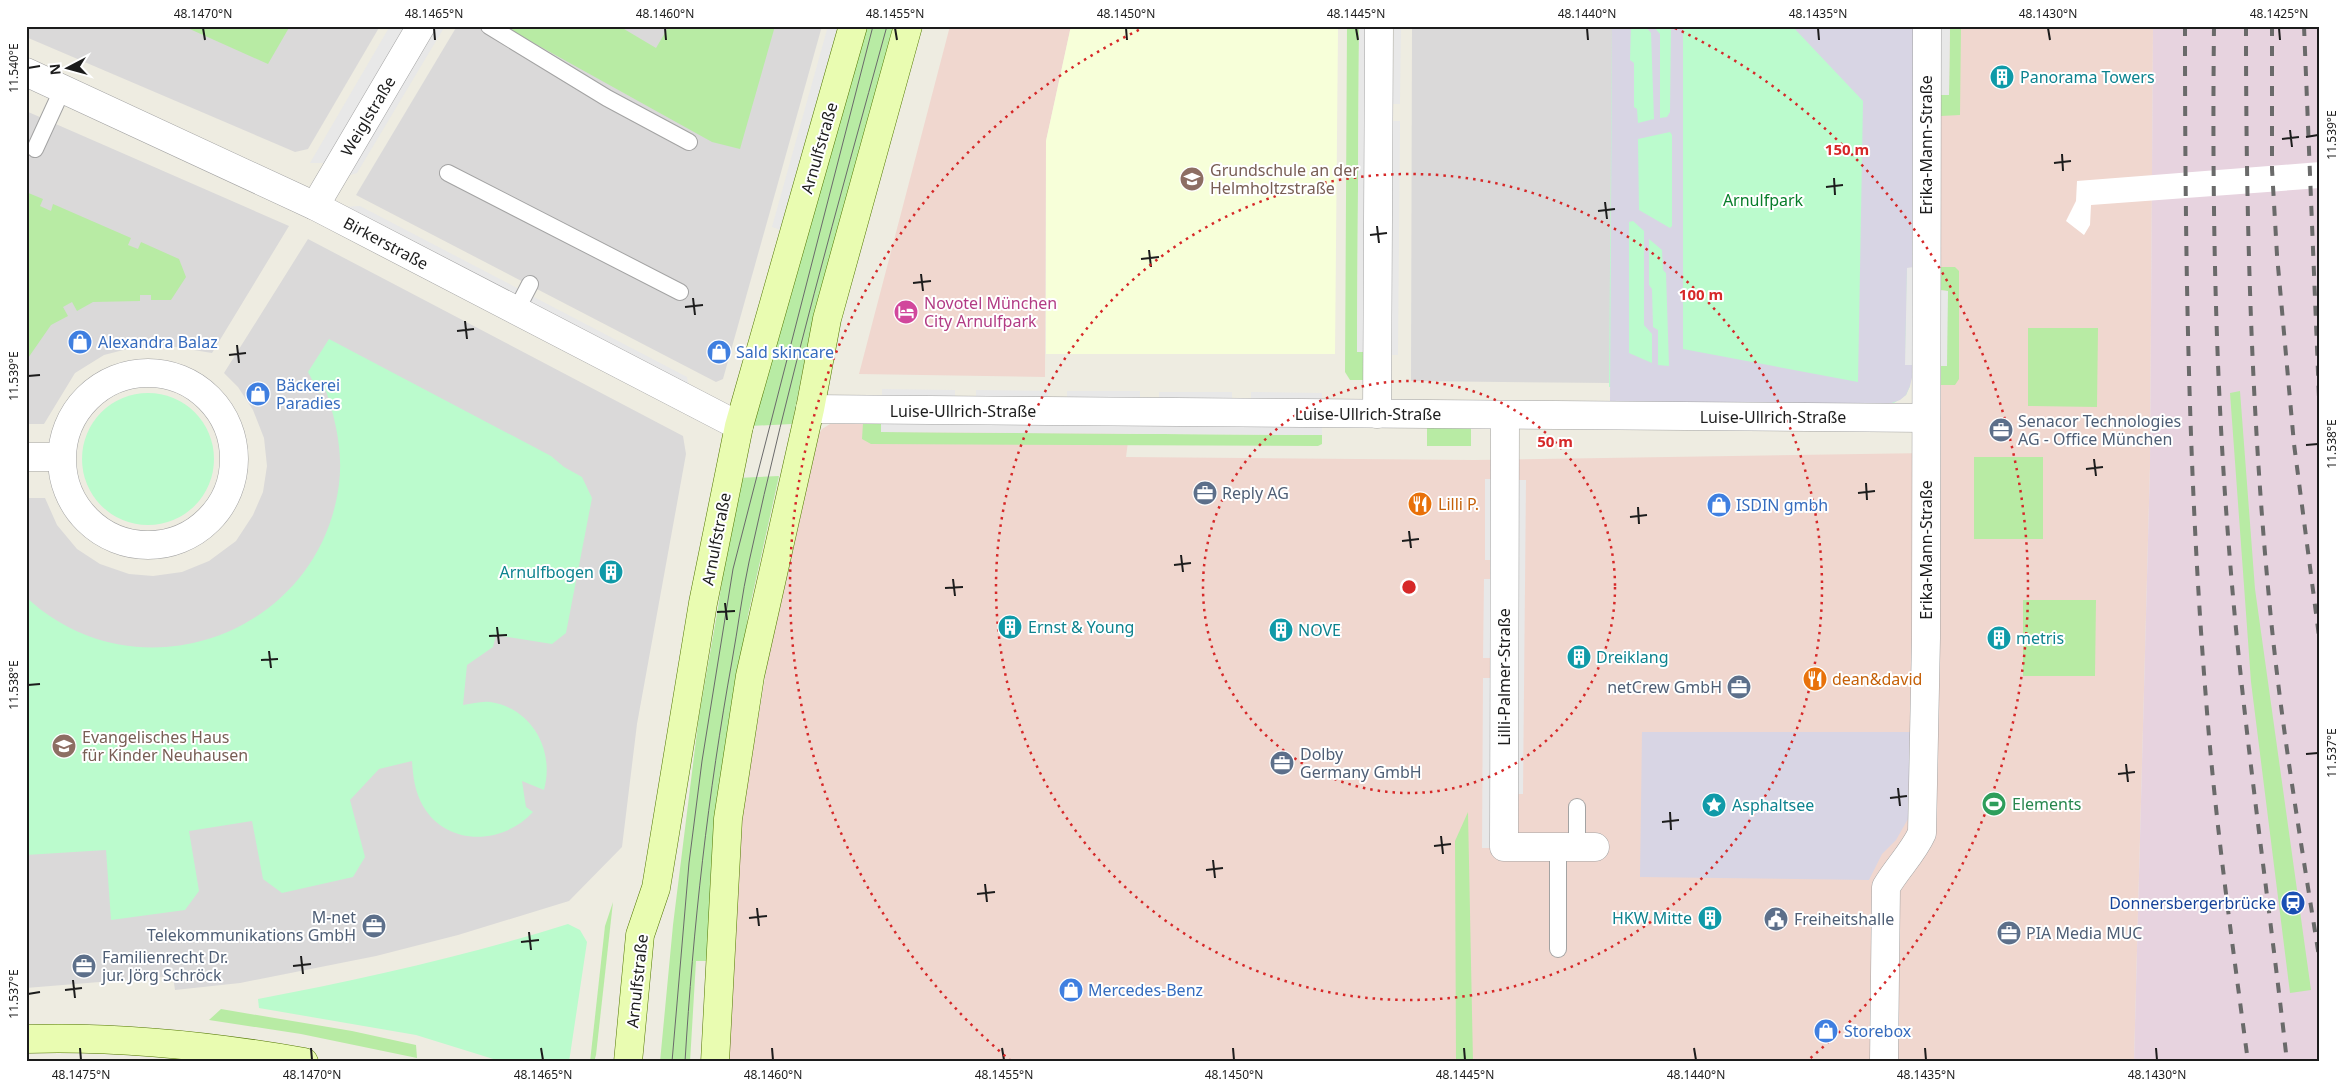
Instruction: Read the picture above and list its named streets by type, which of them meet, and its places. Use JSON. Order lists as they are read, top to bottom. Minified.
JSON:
{"streets":{"main road":["Arnulfstraße"],"street":["Weiglstraße","Erika-Mann-Straße","Birkerstraße","Luise-Ullrich-Straße","Lilli-Palmer-Straße"]},"crossings":[["Weiglstraße","Birkerstraße"],["Erika-Mann-Straße","Luise-Ullrich-Straße"],["Arnulfstraße","Birkerstraße"],["Luise-Ullrich-Straße","Lilli-Palmer-Straße"]],"parks":["Arnulfpark"],"places":{"building":["Panorama Towers","Arnulfbogen","Ernst & Young","NOVE","metris","Dreiklang","HKW Mitte"],"school or university":["Grundschule an der Helmholtzstraße","Evangelisches Haus für Kinder Neuhausen"],"hotel":["Novotel München City Arnulfpark"],"shop":["Alexandra Balaz","Sald skincare","Bäckerei Paradies","ISDIN gmbh","Mercedes-Benz","Storebox"],"office":["Senacor Technologies AG - Office München","Reply AG","netCrew GmbH","Dolby Germany GmbH","M-net Telekommunikations GmbH","PIA Media MUC","Familienrecht Dr. jur. Jörg Schröck"],"restaurant":["Lilli P.","dean&david"],"sports":["Elements"],"place":["Asphaltsee"],"station":["Donnersbergerbrücke"],"public building":["Freiheitshalle"]},"north":"left","coordinates":["48.1470°N","48.1465°N","48.1460°N","48.1455°N","48.1450°N","48.1445°N","48.1440°N","48.1435°N","48.1430°N","48.1425°N","11.540°E","11.539°E","11.538°E","11.537°E","48.1475°N"],"rings":["150 m","100 m","50 m"]}
